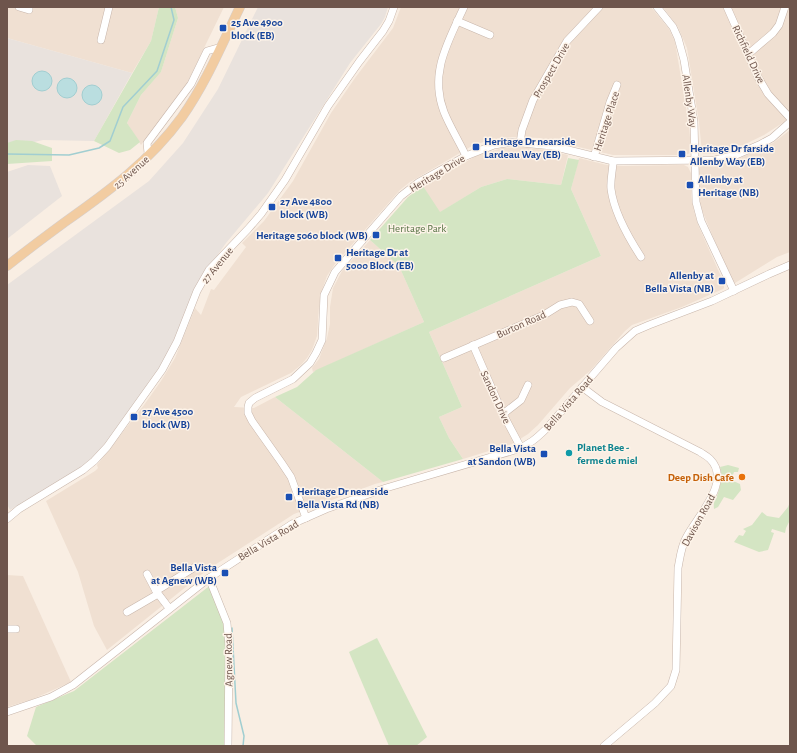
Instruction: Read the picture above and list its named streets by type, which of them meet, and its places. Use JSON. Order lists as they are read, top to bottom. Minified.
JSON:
{"streets":{"main road":["25 Avenue"],"street":["Richfield Drive","Prospect Drive","Allenby Way","Heritage Place","Heritage Drive","27 Avenue","Burton Road","Sandon Drive","Bella Vista Road","Davison Road","Agnew Road"]},"crossings":[["Prospect Drive","Heritage Drive"],["Allenby Way","Heritage Drive"],["Allenby Way","Bella Vista Road"],["Heritage Place","Heritage Drive"],["Heritage Drive","Bella Vista Road"],["Burton Road","Sandon Drive"],["Sandon Drive","Bella Vista Road"],["Bella Vista Road","Davison Road"],["Bella Vista Road","Agnew Road"]],"parks":["Heritage Park"],"places":{"transit":["25 Ave 4900 block (EB)","Heritage Dr nearside Lardeau Way (EB)","Heritage Dr farside Allenby Way (EB)","Allenby at Heritage (NB)","27 Ave 4800 block (WB)","Heritage 5060 block (WB)","Heritage Dr at 5000 Block (EB)","Allenby at Bella Vista (NB)","27 Ave 4500 block (WB)","Bella Vista at Sandon (WB)","Heritage Dr nearside Bella Vista Rd (NB)","Bella Vista at Agnew (WB)"],"other":["Planet Bee - ferme de miel","Deep Dish Cafe"]}}
